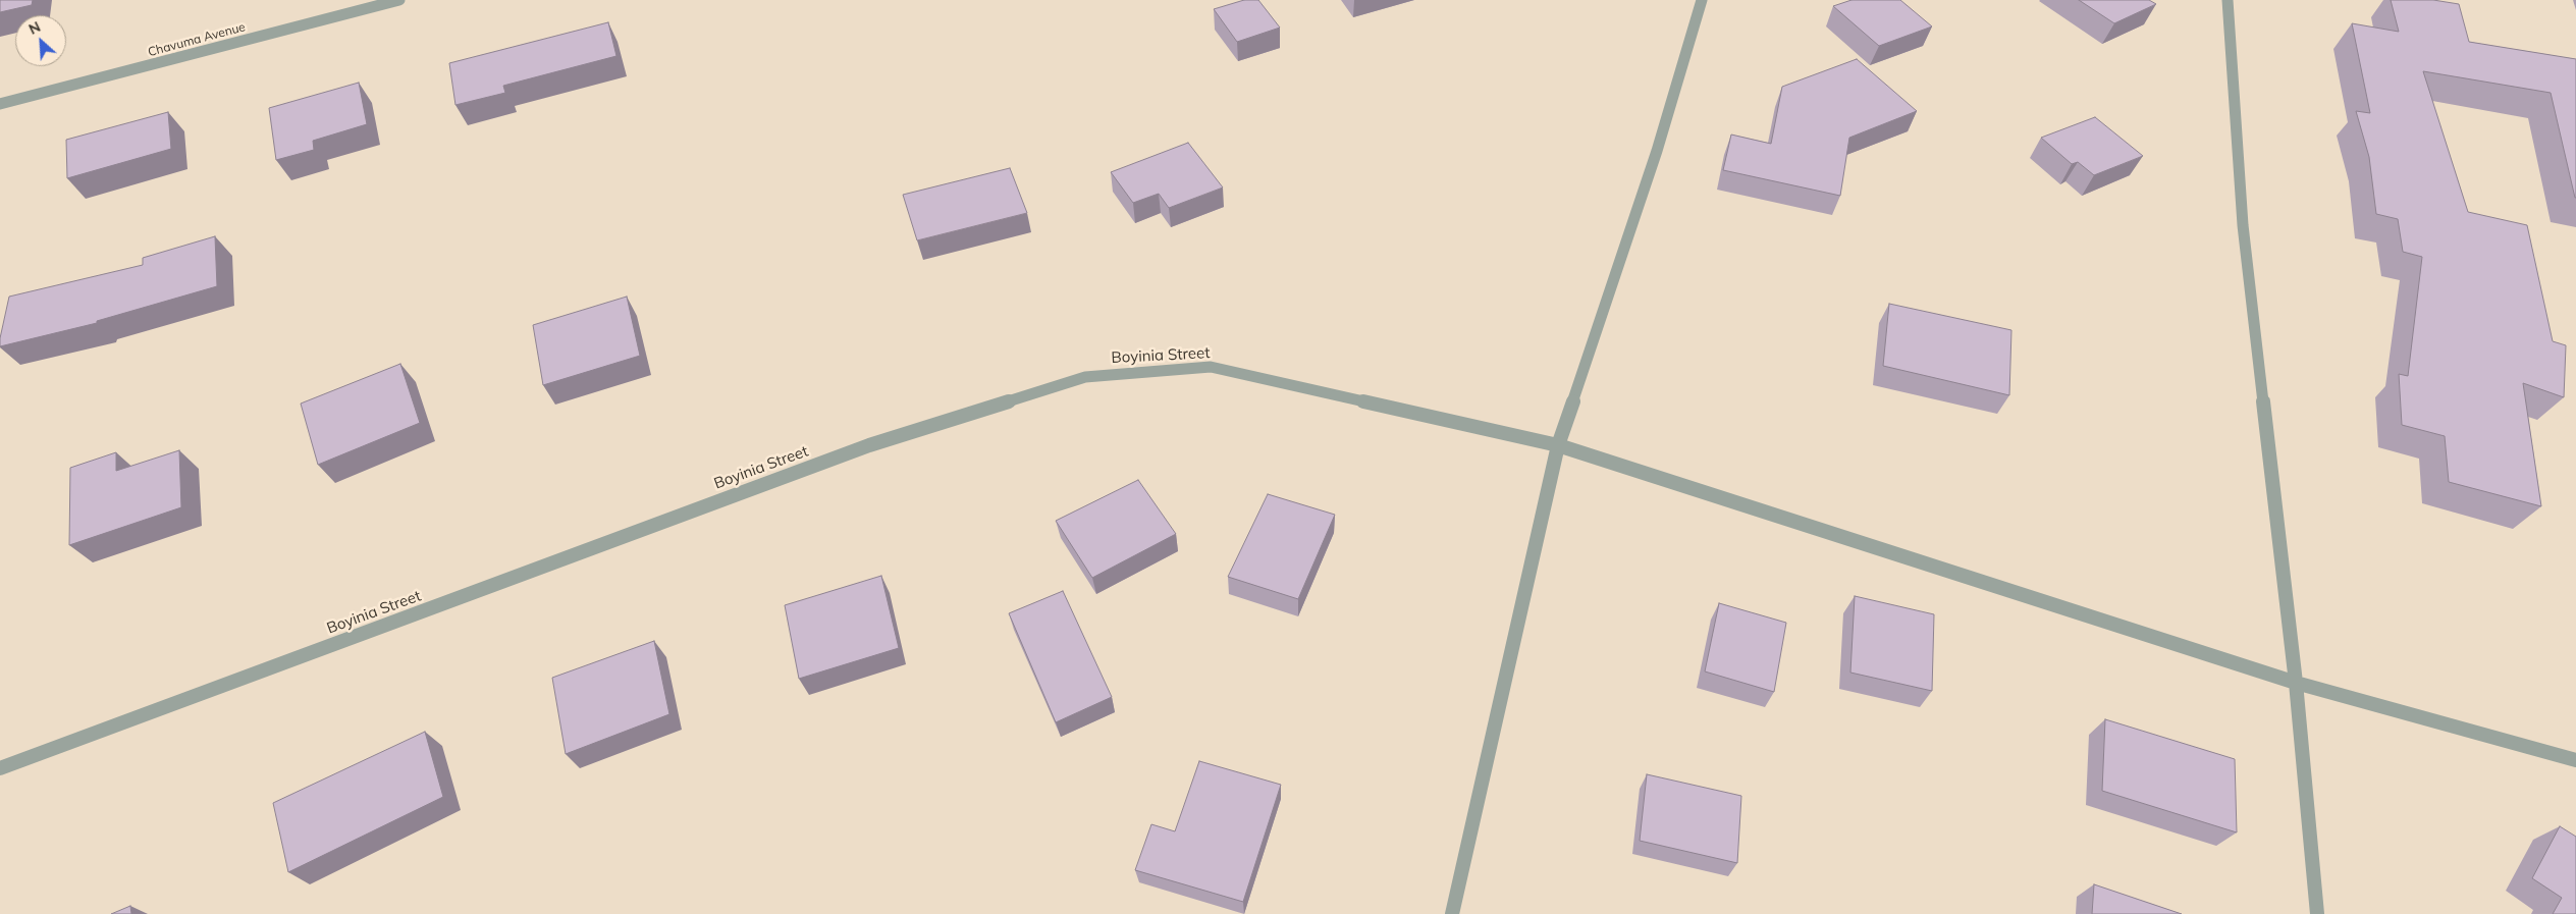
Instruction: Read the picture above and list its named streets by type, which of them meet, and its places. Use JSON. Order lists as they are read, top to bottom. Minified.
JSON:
{"streets":{"street":["Chavuma Avenue","Boyinia Street"]},"north":"top left"}
